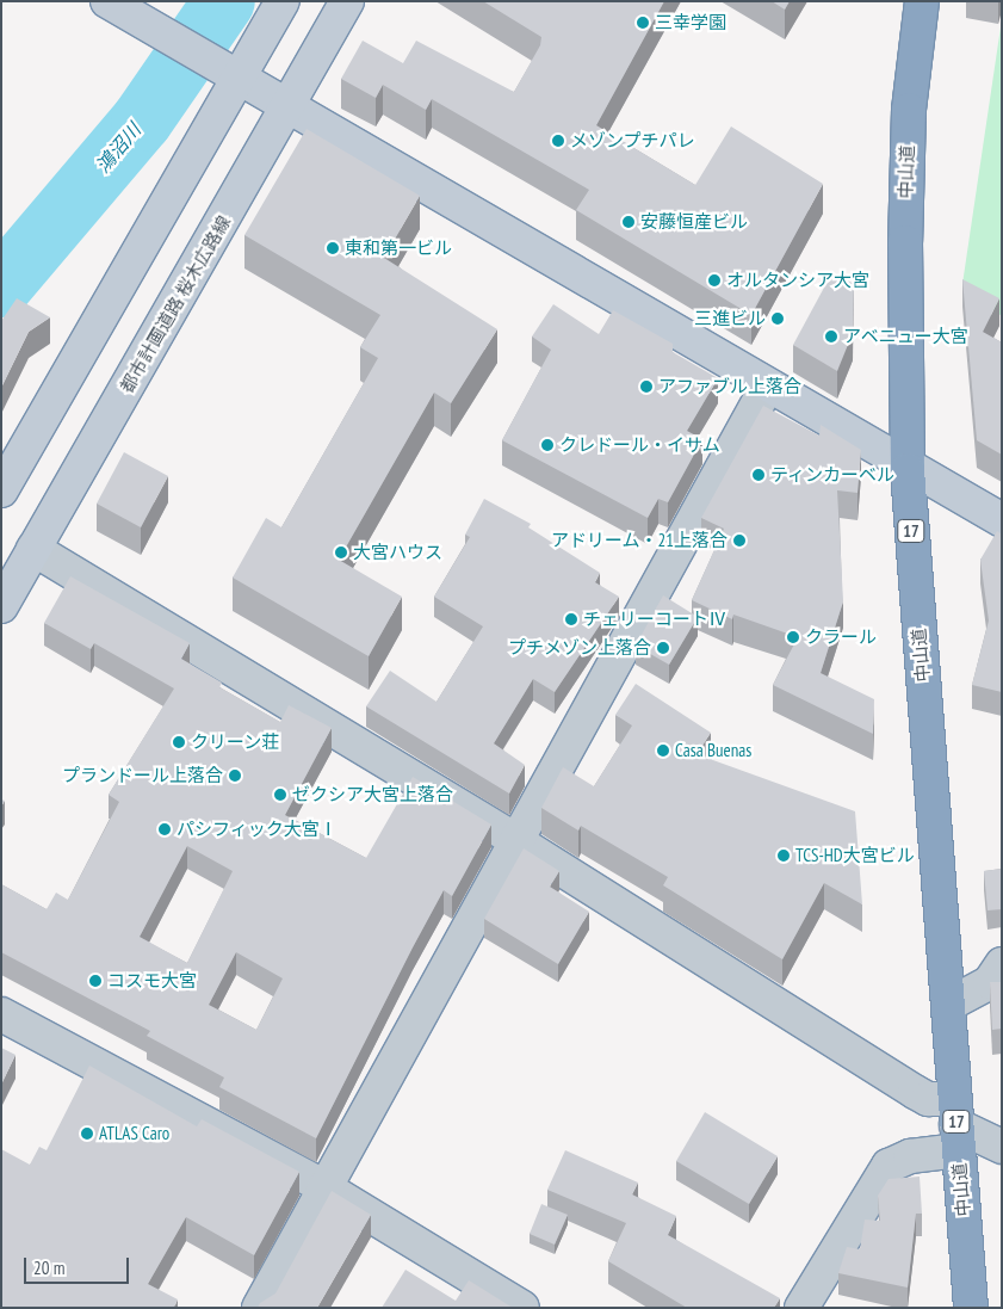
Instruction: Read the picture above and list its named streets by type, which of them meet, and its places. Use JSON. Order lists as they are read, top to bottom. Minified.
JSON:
{"streets":{"highway":["中山道","17"],"street":["都市計画道路 桜木広路線"]},"water":["鴻沼川"],"places":["三幸学園","メゾンプチパレ","安藤恒産ビル","東和第一ビル","オルタンシア大宮","三進ビル","アベニュー大宮","アファブル上落合","クレドール・イサム","ティンカーベル","アドリーム・21上落合","大宮ハウス","チェリーコートⅣ","クラール","プチメゾン上落合","クリーン荘","Casa Buenas","プランドール上落合","ゼクシア大宮上落合","パシフィック大宮Ⅰ","TCS-HD大宮ビル","コスモ大宮","ATLAS Caro"],"scale_bar":"20 m"}
